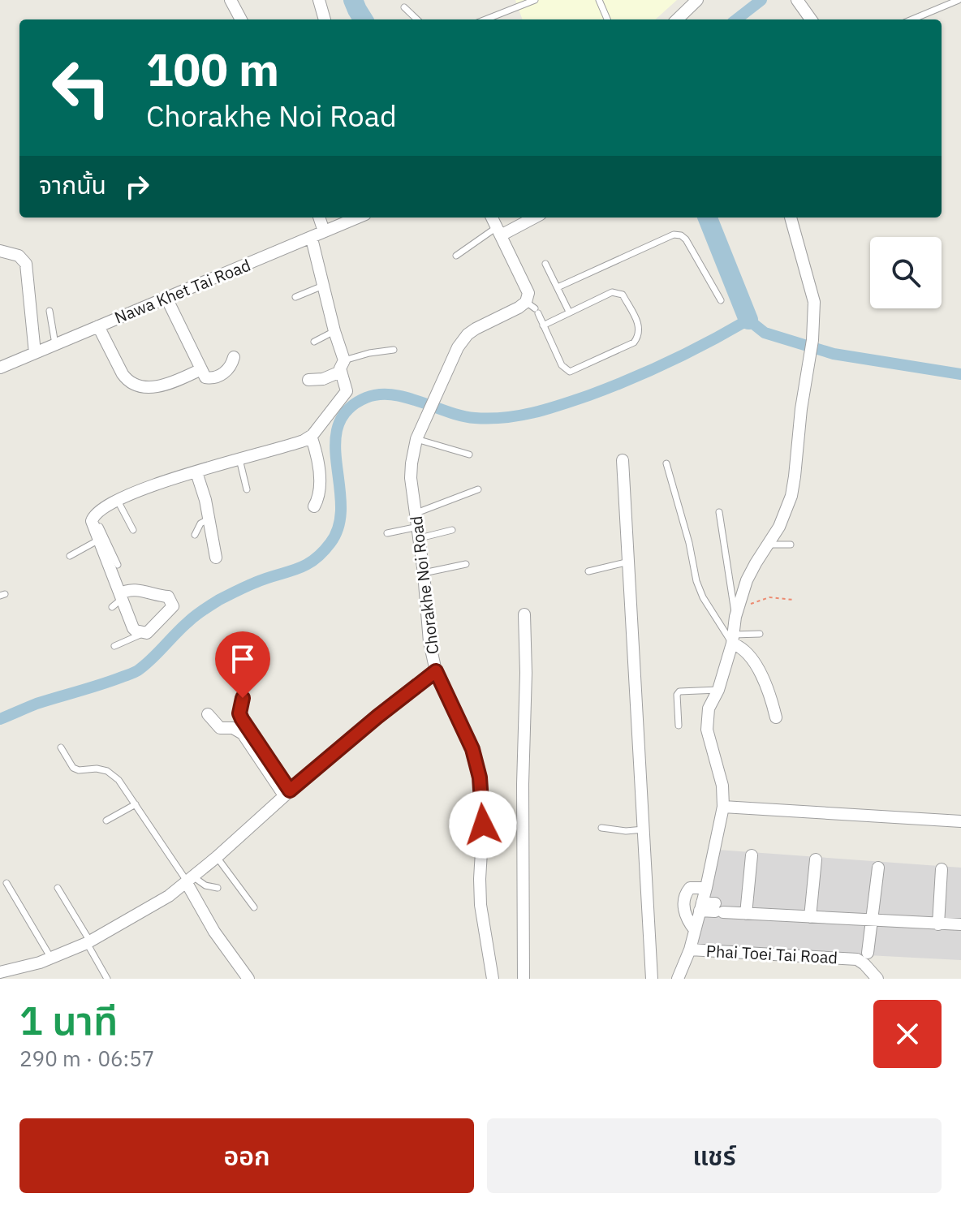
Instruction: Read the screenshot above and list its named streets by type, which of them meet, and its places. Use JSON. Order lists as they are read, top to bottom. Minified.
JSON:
{"streets":{"street":["Nawa Khet Tai Road","Chorakhe Noi Road","Phai Toei Tai Road"]},"page":{"turn":["100 m","Chorakhe Noi Road"],"then":"จากนั้น","heading":["1 นาที","290 m · 06:57"],"buttons":["ออก","แชร์"]}}
